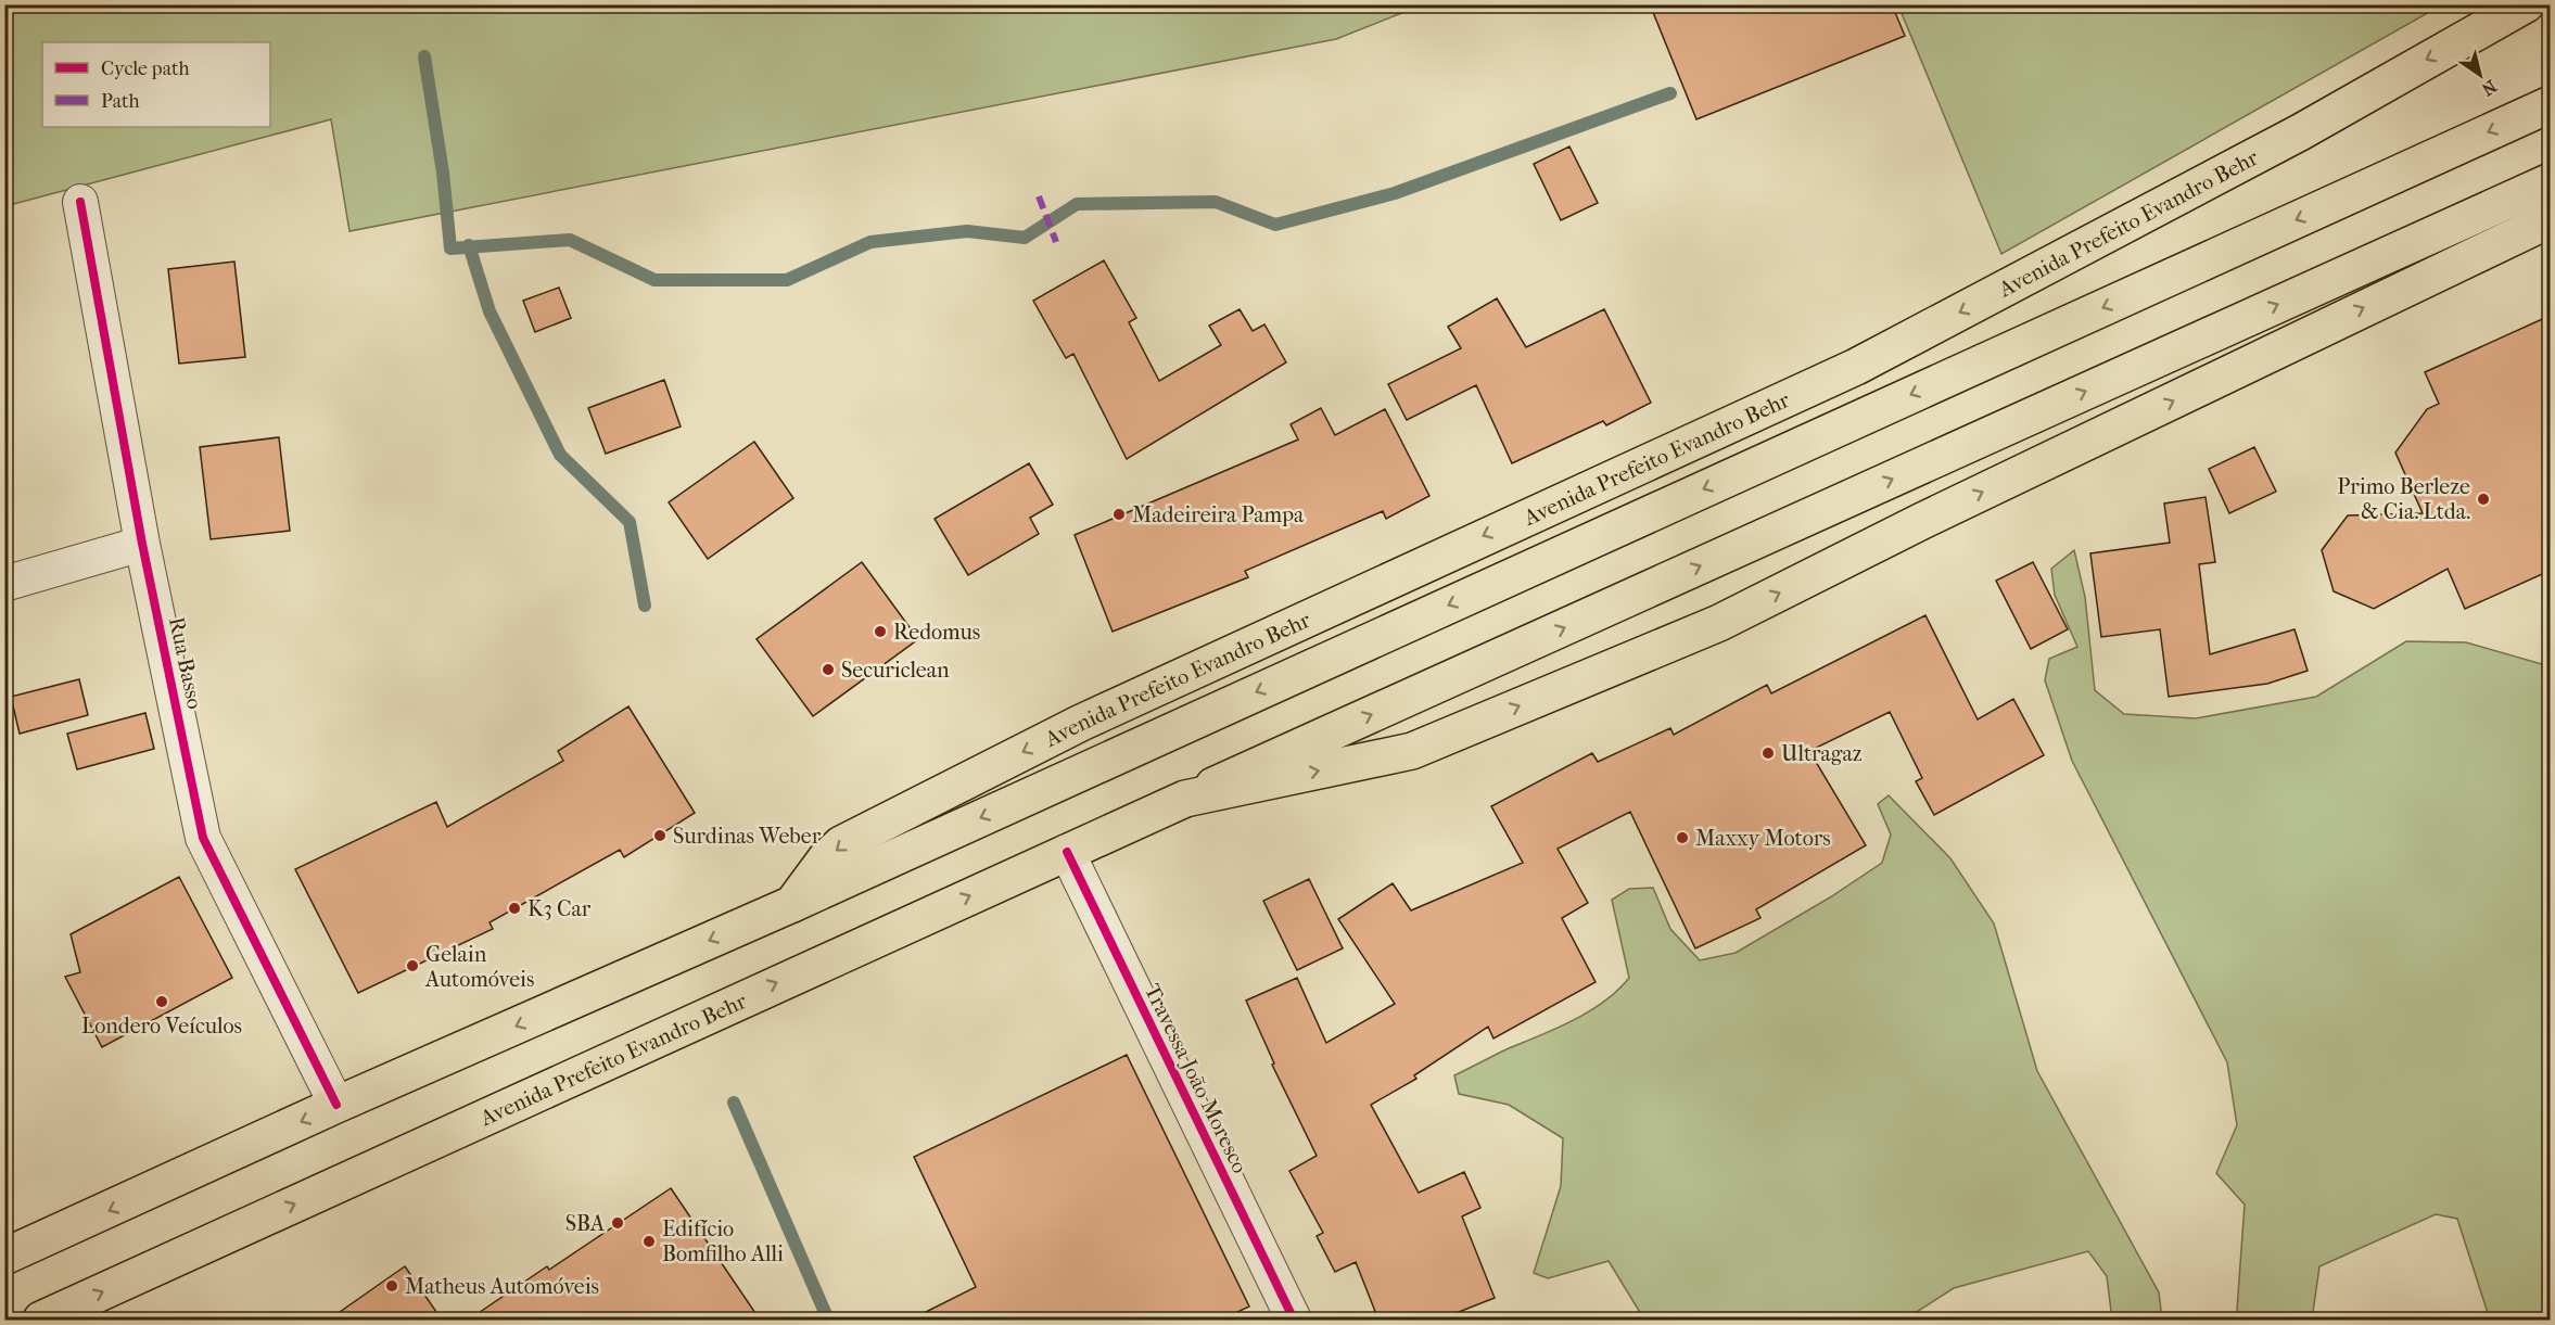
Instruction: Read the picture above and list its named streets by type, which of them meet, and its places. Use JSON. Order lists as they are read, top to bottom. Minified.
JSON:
{"streets":{"main road":["Avenida Prefeito Evandro Behr"],"street":["Rua Basso","Travessa João Moresco"]},"crossings":[["Avenida Prefeito Evandro Behr","Rua Basso"],["Avenida Prefeito Evandro Behr","Travessa João Moresco"]],"places":["Primo Berleze & Cia. Ltda.","Madeireira Pampa","Redomus","Securiclean","Ultragaz","Surdinas Weber","Maxxy Motors","K3 Car","Gelain Automóveis","Londero Veículos","SBA","Edifício Bomfilho Alli","Matheus Automóveis"],"legend":["Cycle path","Path"],"north":"bottom right"}
